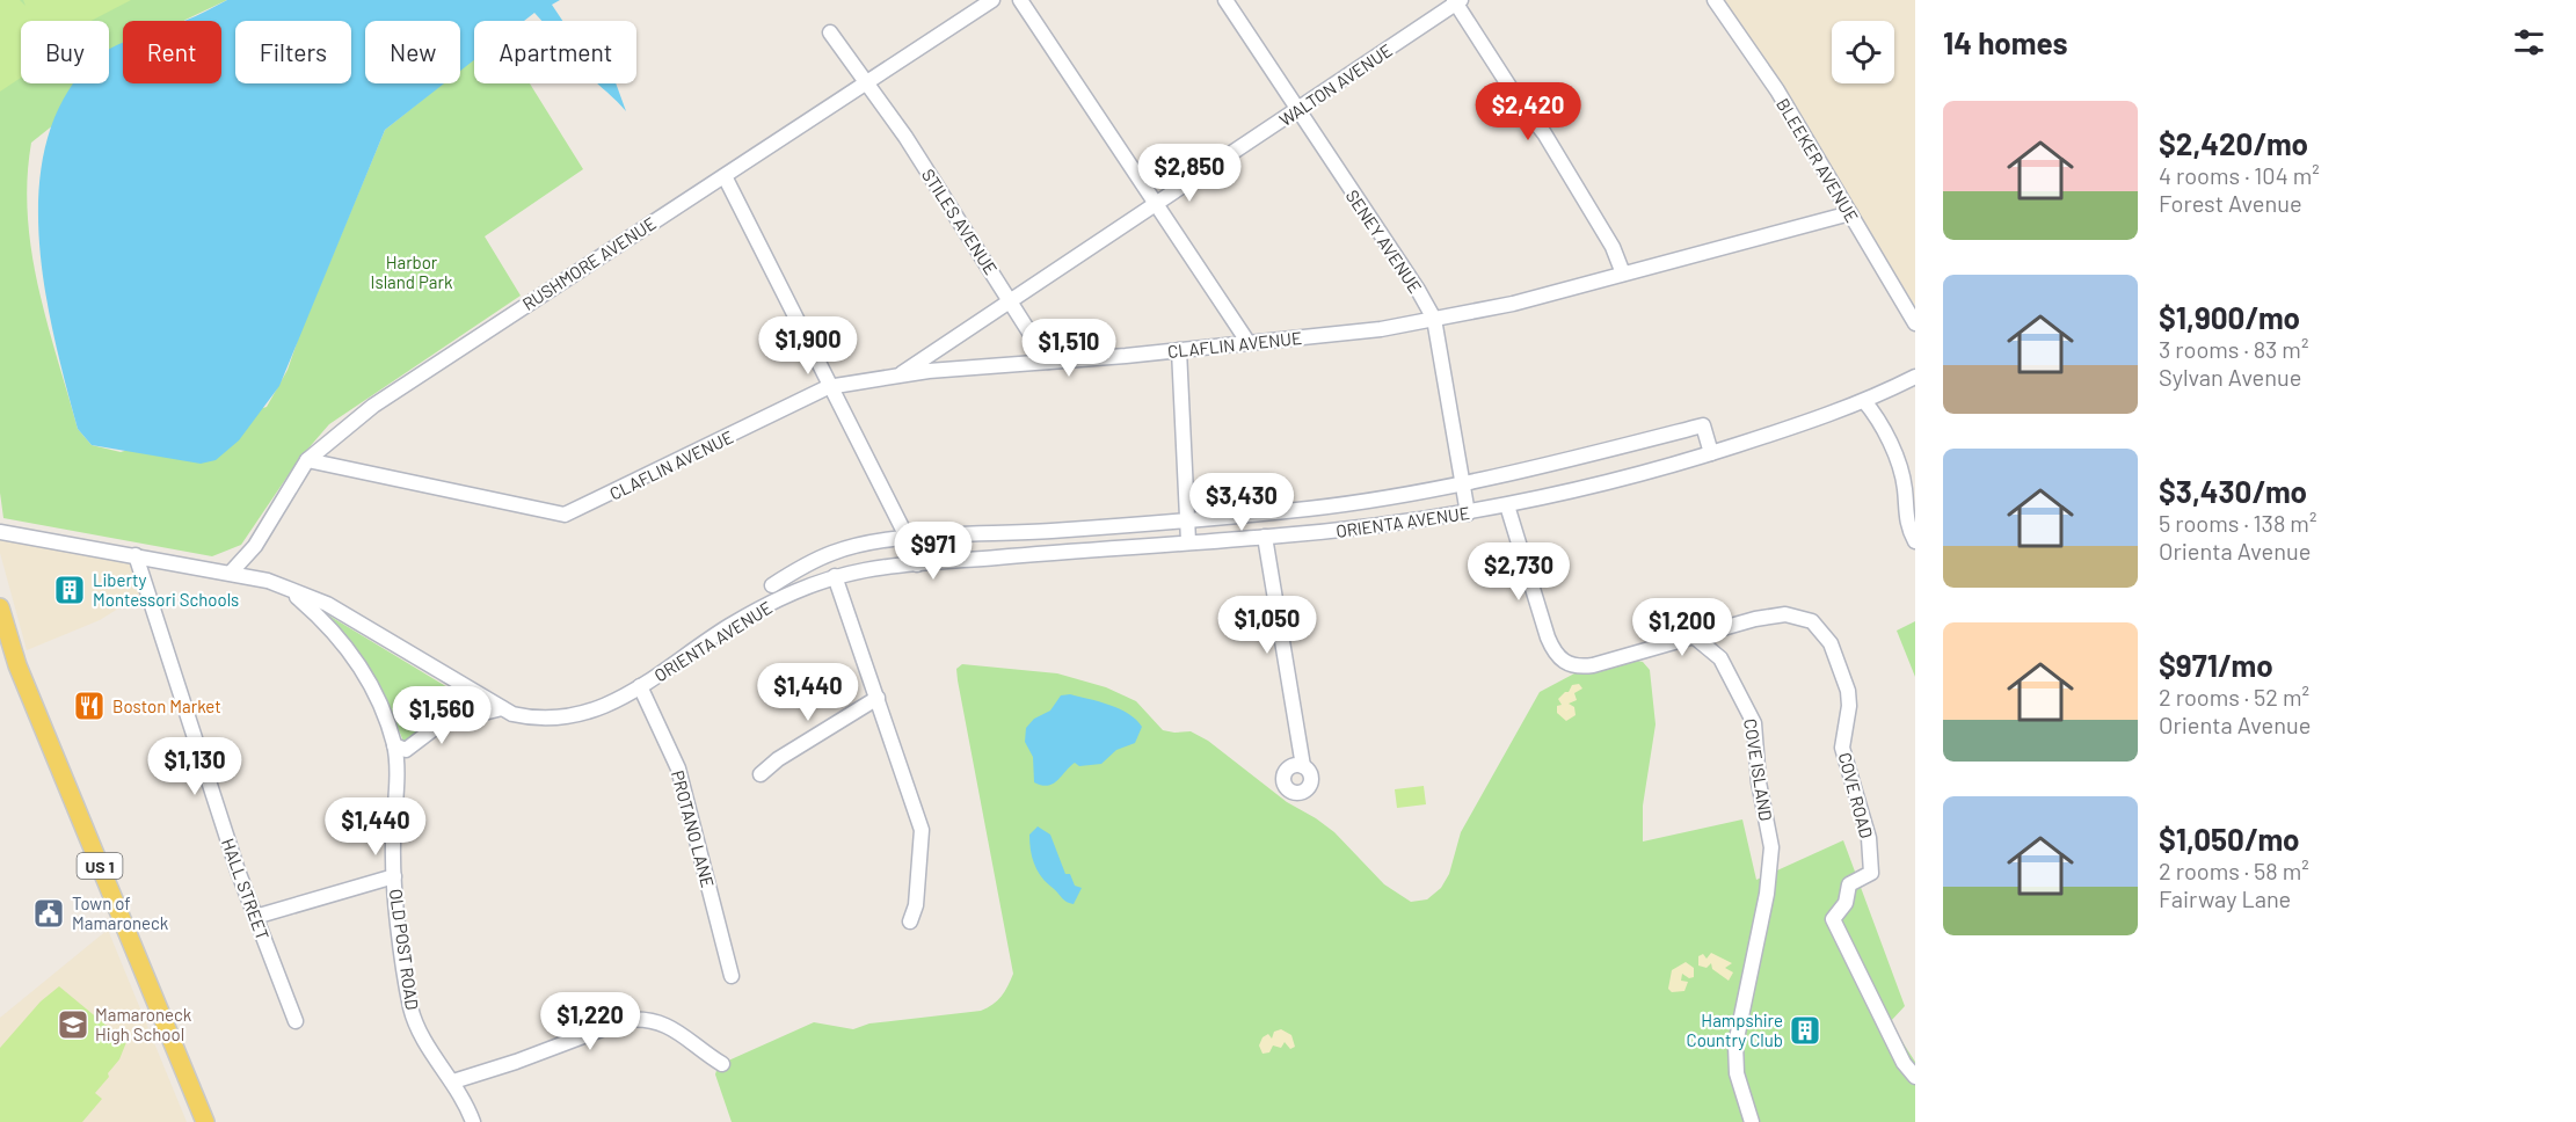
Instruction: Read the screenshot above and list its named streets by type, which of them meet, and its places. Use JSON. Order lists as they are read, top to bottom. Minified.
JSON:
{"streets":{"main road":["US 1"],"street":["WALTON AVENUE","BLEEKER AVENUE","STILES AVENUE","SENEY AVENUE","RUSHMORE AVENUE","CLAFLIN AVENUE","ORIENTA AVENUE","COVE ISLAND","COVE ROAD","PROTANO LANE","HALL STREET","OLD POST ROAD"]},"crossings":[["WALTON AVENUE","STILES AVENUE"],["WALTON AVENUE","SENEY AVENUE"],["WALTON AVENUE","CLAFLIN AVENUE"],["BLEEKER AVENUE","CLAFLIN AVENUE"],["STILES AVENUE","RUSHMORE AVENUE"],["STILES AVENUE","CLAFLIN AVENUE"],["SENEY AVENUE","CLAFLIN AVENUE"],["SENEY AVENUE","ORIENTA AVENUE"],["RUSHMORE AVENUE","CLAFLIN AVENUE"],["RUSHMORE AVENUE","ORIENTA AVENUE"],["ORIENTA AVENUE","PROTANO LANE"],["ORIENTA AVENUE","HALL STREET"],["ORIENTA AVENUE","OLD POST ROAD"],["COVE ISLAND","COVE ROAD"]],"parks":["Harbor Island Park"],"places":{"building":["Liberty Montessori Schools","Hampshire Country Club"],"restaurant":["Boston Market"],"public building":["Town of Mamaroneck"],"school or university":["Mamaroneck High School"]},"page":{"heading":"14 homes","chip":["Buy","Rent","Filters","New","Apartment"],"price":["$2,420","$2,850","$1,900","$1,510","$3,430","$971","$2,730","$1,050","$1,200","$1,440","$1,560","$1,130","$1,440","$1,220"],"list":[{"name":"$2,420/mo","note":"4 rooms · 104 m² · Forest Avenue"},{"name":"$1,900/mo","note":"3 rooms · 83 m² · Sylvan Avenue"},{"name":"$3,430/mo","note":"5 rooms · 138 m² · Orienta Avenue"},{"name":"$971/mo","note":"2 rooms · 52 m² · Orienta Avenue"},{"name":"$1,050/mo","note":"2 rooms · 58 m² · Fairway Lane"}]}}
